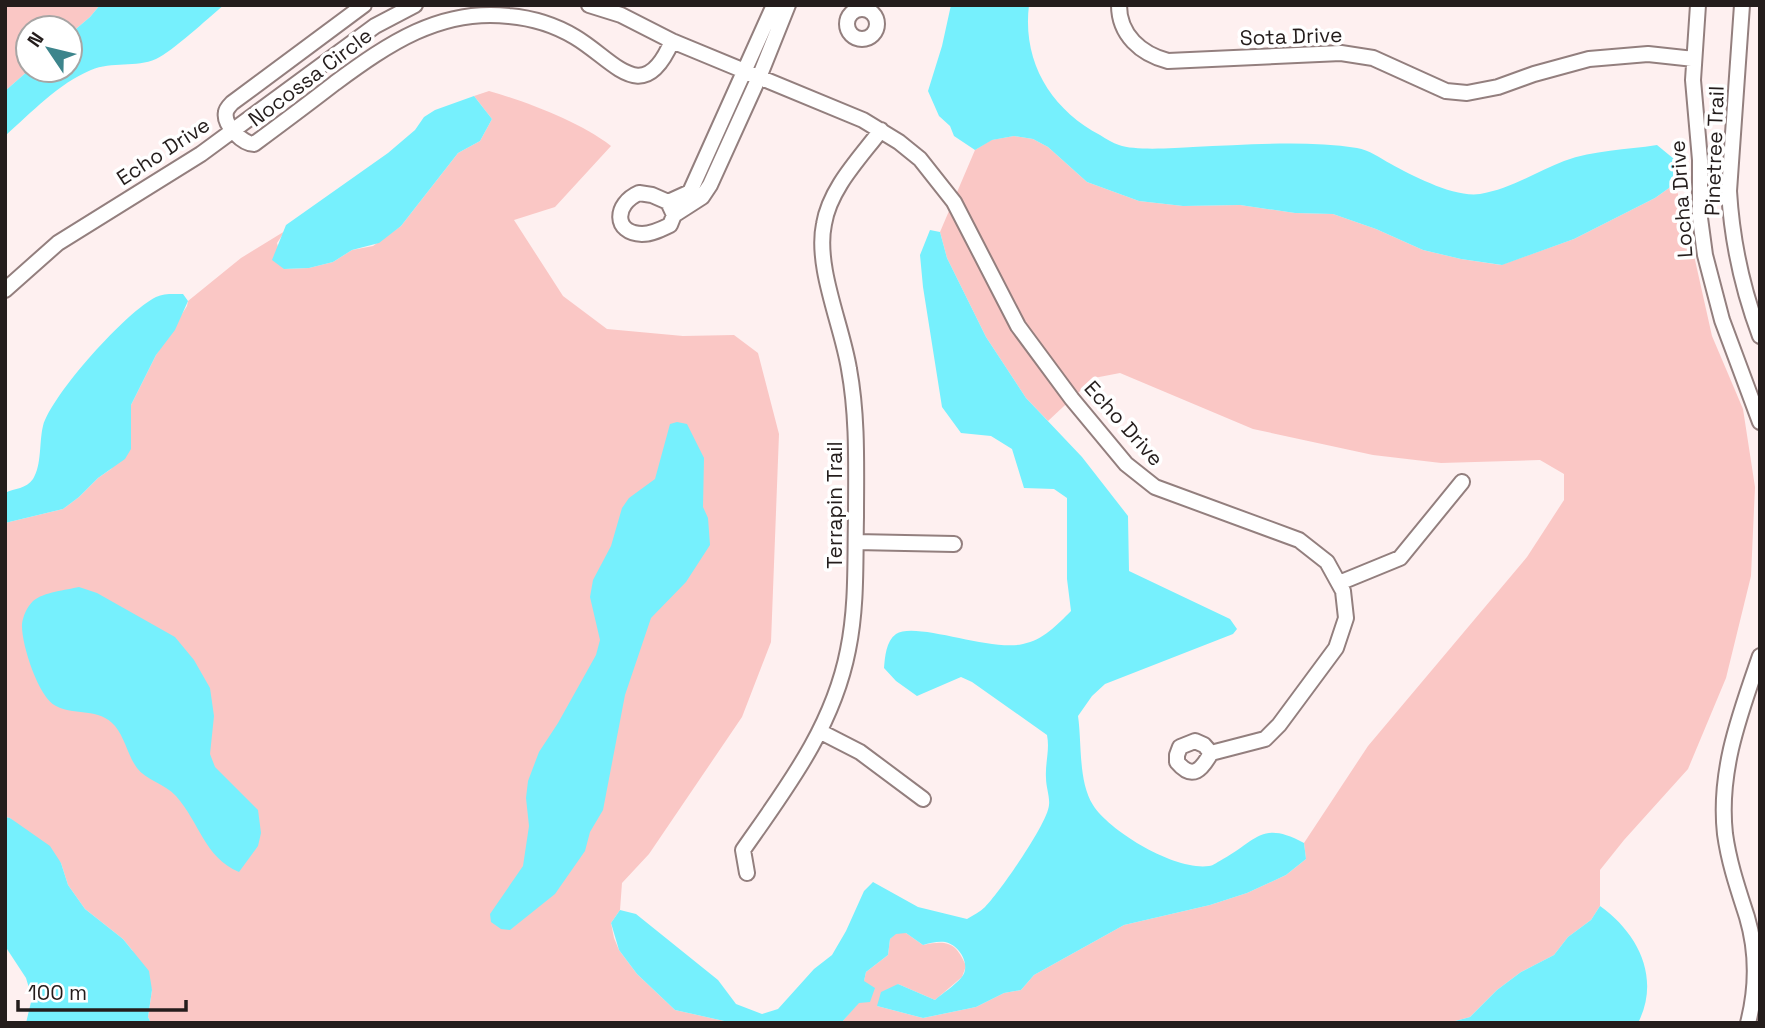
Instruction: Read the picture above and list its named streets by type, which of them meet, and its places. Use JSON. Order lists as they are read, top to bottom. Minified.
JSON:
{"streets":{"street":["Sota Drive","Nocossa Circle","Echo Drive","Pinetree Trail","Locha Drive","Terrapin Trail"]},"crossings":[["Sota Drive","Locha Drive"],["Nocossa Circle","Echo Drive"],["Echo Drive","Terrapin Trail"]],"scale_bar":"100 m","north":"top left"}
